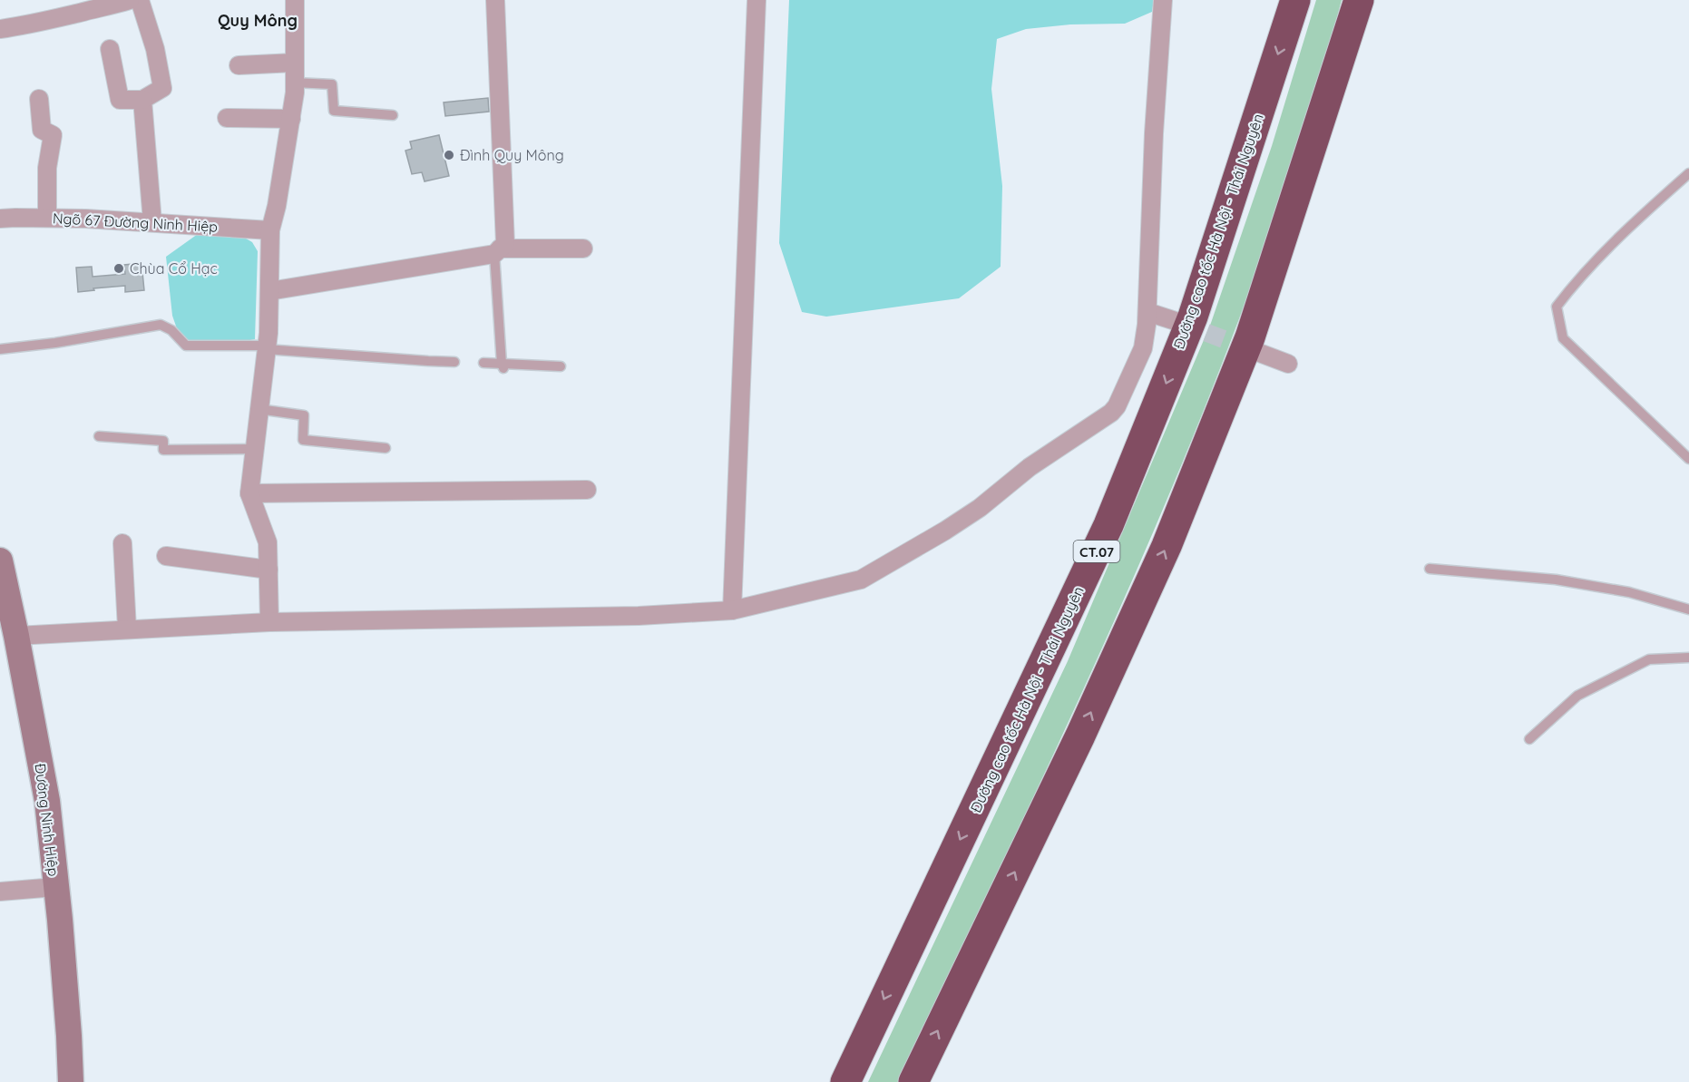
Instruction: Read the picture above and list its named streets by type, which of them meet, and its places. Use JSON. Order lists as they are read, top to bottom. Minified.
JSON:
{"streets":{"highway":["Đường cao tốc Hà Nội - Thái Nguyên","CT.07"],"main road":["Đường Ninh Hiệp"],"street":["Ngõ 67 Đường Ninh Hiệp"]},"districts":["Quy Mông"],"places":["Đình Quy Mông","Chùa Cổ Hạc"]}
